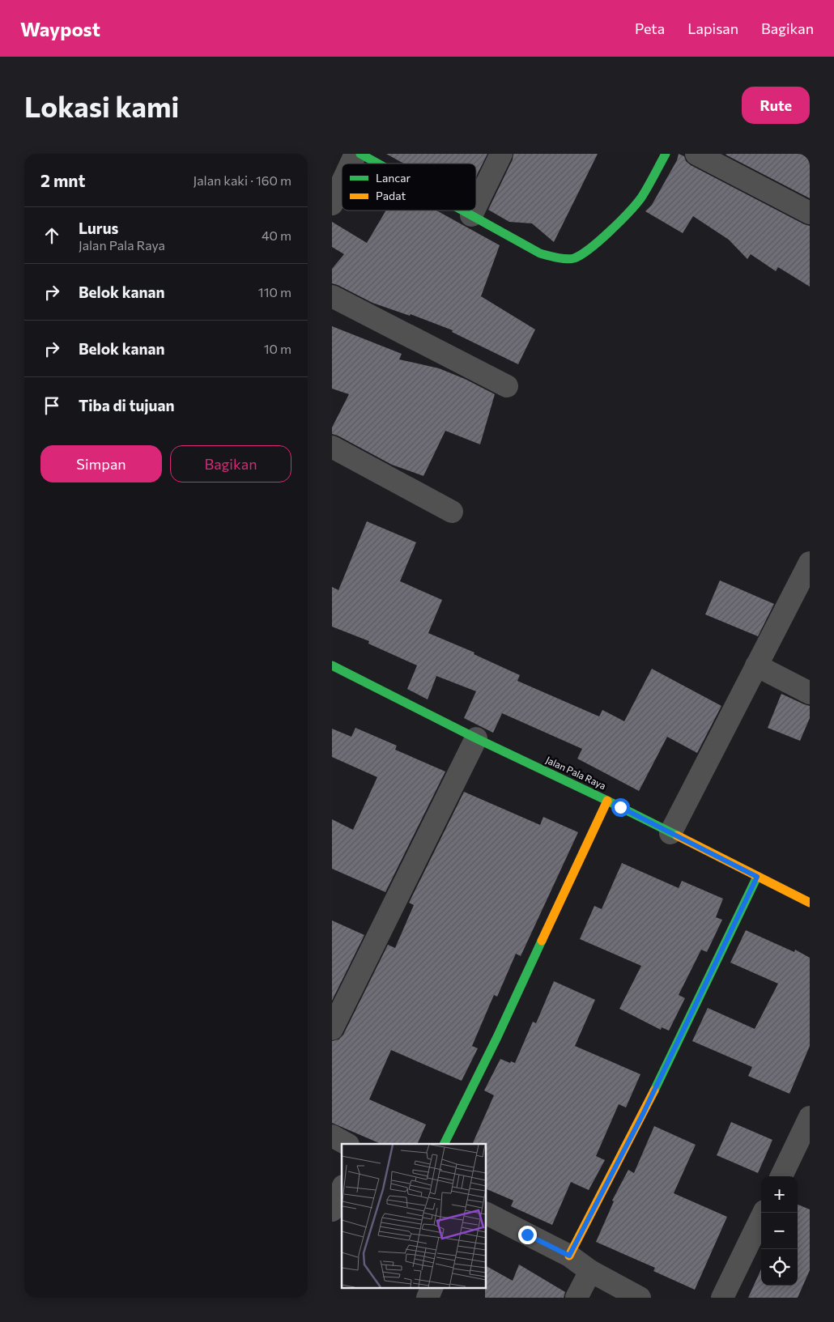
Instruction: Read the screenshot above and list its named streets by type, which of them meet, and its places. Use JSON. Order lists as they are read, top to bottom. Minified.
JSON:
{"streets":{"street":["Jalan Pala Raya"]},"legend":["Lancar","Padat"],"page":{"header":"Waypost","nav":["Peta","Lapisan","Bagikan"],"buttons":["Rute",["Simpan","Bagikan"]],"title":"Lokasi kami","heading":["2 mnt","Jalan kaki · 160 m"],"list":[["Lurus","Jalan Pala Raya","40 m"],["Belok kanan","110 m"],["Belok kanan","10 m"],"Tiba di tujuan"],"map_buttons":["+","−"]}}
